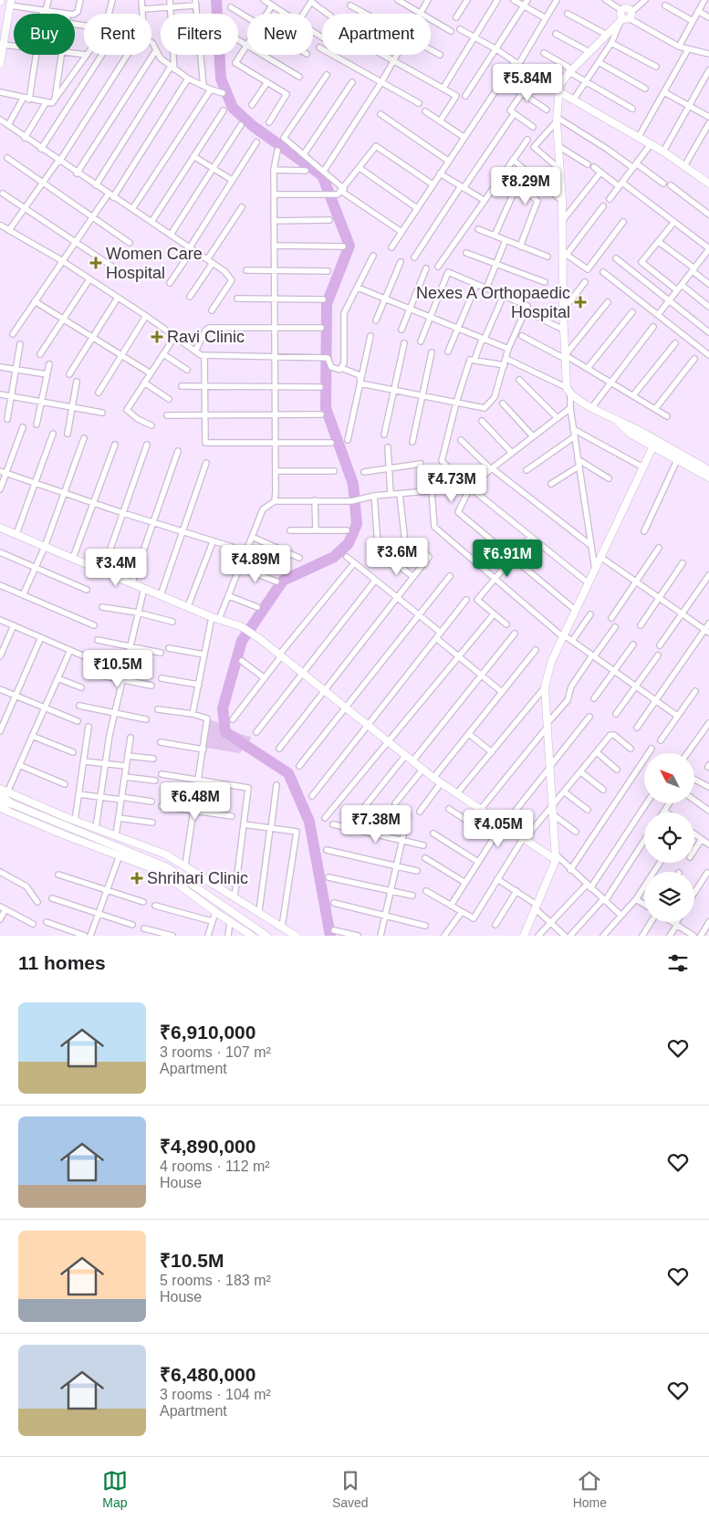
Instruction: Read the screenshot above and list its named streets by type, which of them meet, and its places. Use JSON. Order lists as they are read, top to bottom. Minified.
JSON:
{"places":{"health":["Women Care Hospital","Nexes A Orthopaedic Hospital","Ravi Clinic","Shrihari Clinic"]},"north":"top left","page":{"chip":["Buy","Rent","Filters","New","Apartment"],"price":["₹5.84M","₹8.29M","₹4.73M","₹3.6M","₹6.91M","₹4.89M","₹3.4M","₹10.5M","₹6.48M","₹7.38M","₹4.05M"],"heading":"11 homes","list":[{"name":"₹6,910,000","note":"3 rooms · 107 m² · Apartment"},{"name":"₹4,890,000","note":"4 rooms · 112 m² · House"},{"name":"₹10.5M","note":"5 rooms · 183 m² · House"},{"name":"₹6,480,000","note":"3 rooms · 104 m² · Apartment"}],"tabs":["Map","Saved","Home"]}}
